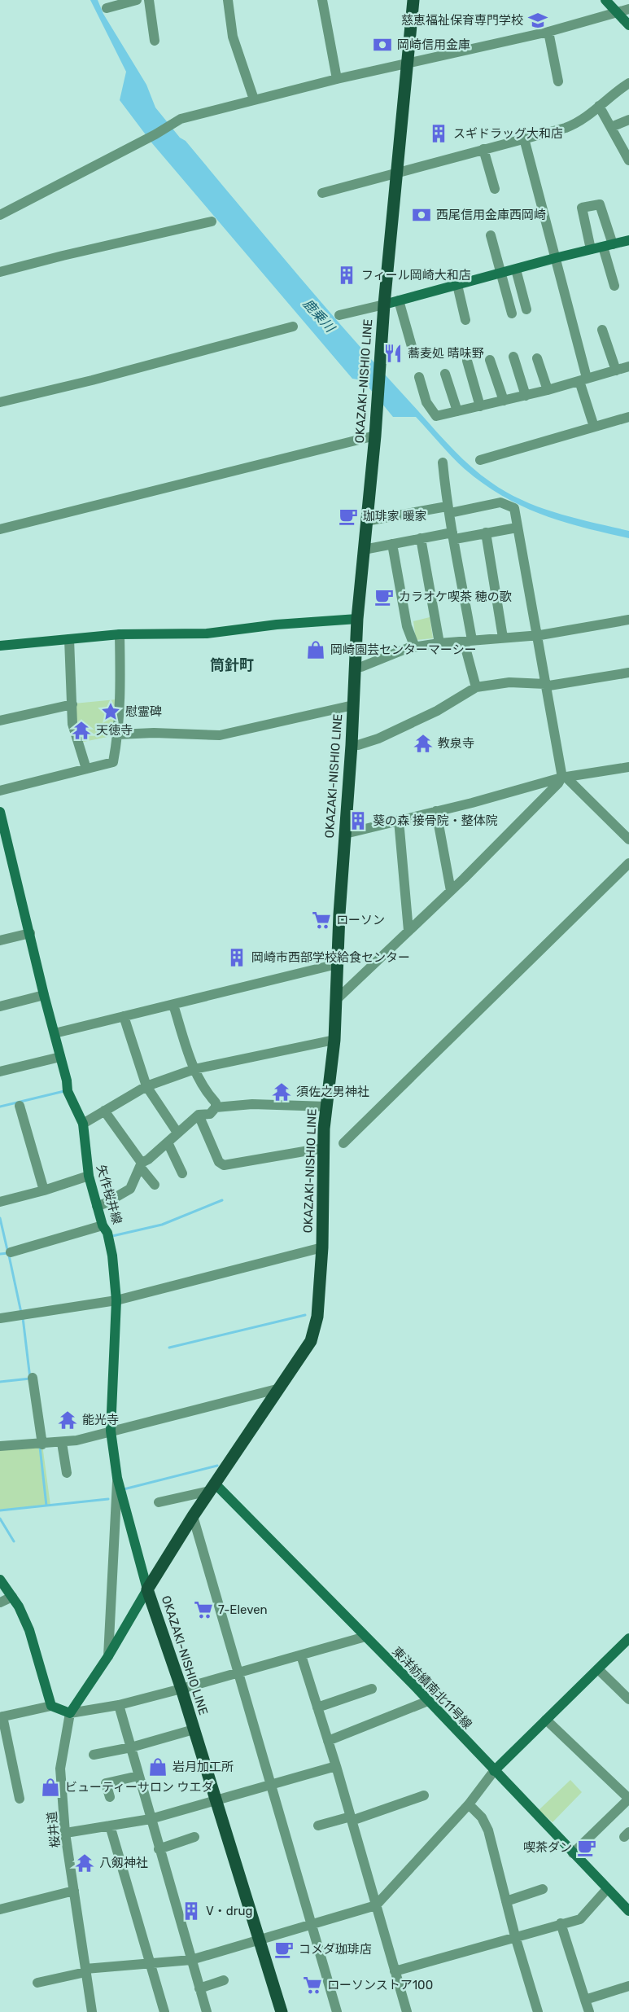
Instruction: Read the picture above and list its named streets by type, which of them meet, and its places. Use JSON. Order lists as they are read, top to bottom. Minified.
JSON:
{"streets":{"main road":["OKAZAKI-NISHIO LINE"],"street":["矢作桜井線","東洋紡績南北11号線","桜井道"]},"crossings":[["OKAZAKI-NISHIO LINE","矢作桜井線"],["OKAZAKI-NISHIO LINE","東洋紡績南北11号線"],["OKAZAKI-NISHIO LINE","桜井道"],["矢作桜井線","桜井道"]],"districts":["筒針町"],"water":["鹿乗川"],"places":{"school or university":["慈恵福祉保育専門学校"],"bank":["岡崎信用金庫","西尾信用金庫西岡崎"],"building":["スギドラッグ大和店","フィール岡崎大和店","葵の森 接骨院・整体院","岡崎市西部学校給食センター","V・drug"],"restaurant":["蕎麦処 晴味野"],"cafe":["珈琲家 暖家","カラオケ喫茶 穂の歌","喫茶ダン","コメダ珈琲店"],"shop":["岡崎園芸センターマーシー","岩月加工所","ビューティーサロン ウエダ"],"place":["慰霊碑"],"temple":["天徳寺","教泉寺","須佐之男神社","能光寺","八剱神社"],"supermarket":["ローソン","7-Eleven","ローソンストア100"]}}
